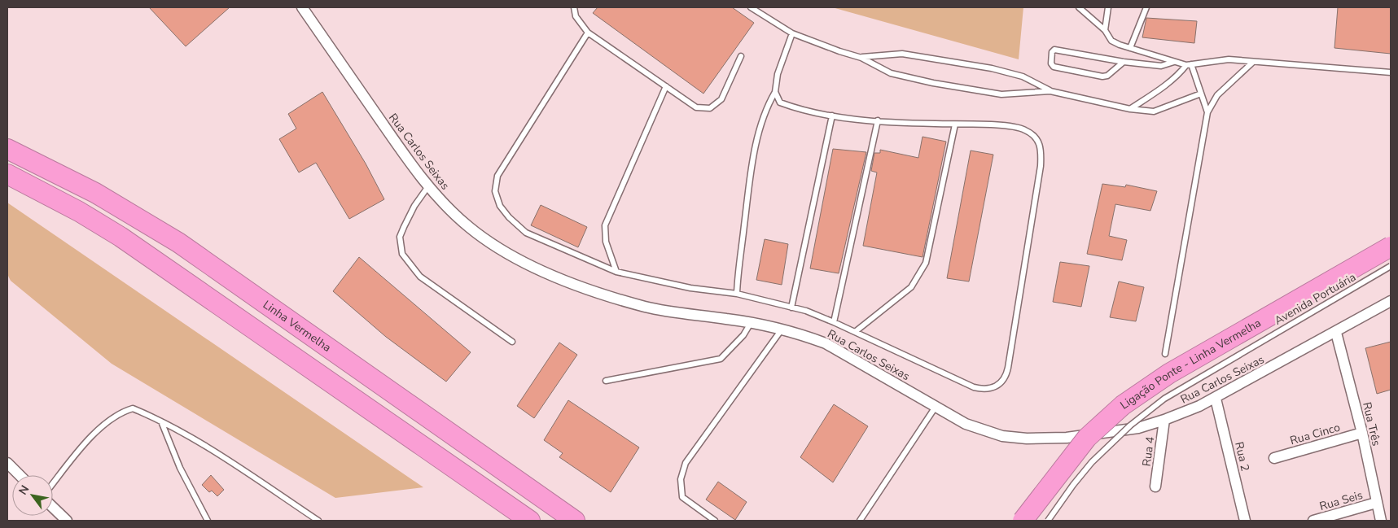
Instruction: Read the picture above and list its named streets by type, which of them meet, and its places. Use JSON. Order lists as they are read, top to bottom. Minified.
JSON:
{"streets":{"highway":["Linha Vermelha","Ligação Ponte - Linha Vermelha"],"street":["Rua Carlos Seixas","Rua Três","Rua Cinco","Rua 4","Rua 2","Rua Seis"],"lane":["Avenida Portuária"]},"crossings":[["Rua Carlos Seixas","Rua Três"],["Rua Carlos Seixas","Rua 4"],["Rua Carlos Seixas","Rua 2"],["Rua Três","Rua Cinco"],["Rua Três","Rua Seis"]],"north":"top left"}
